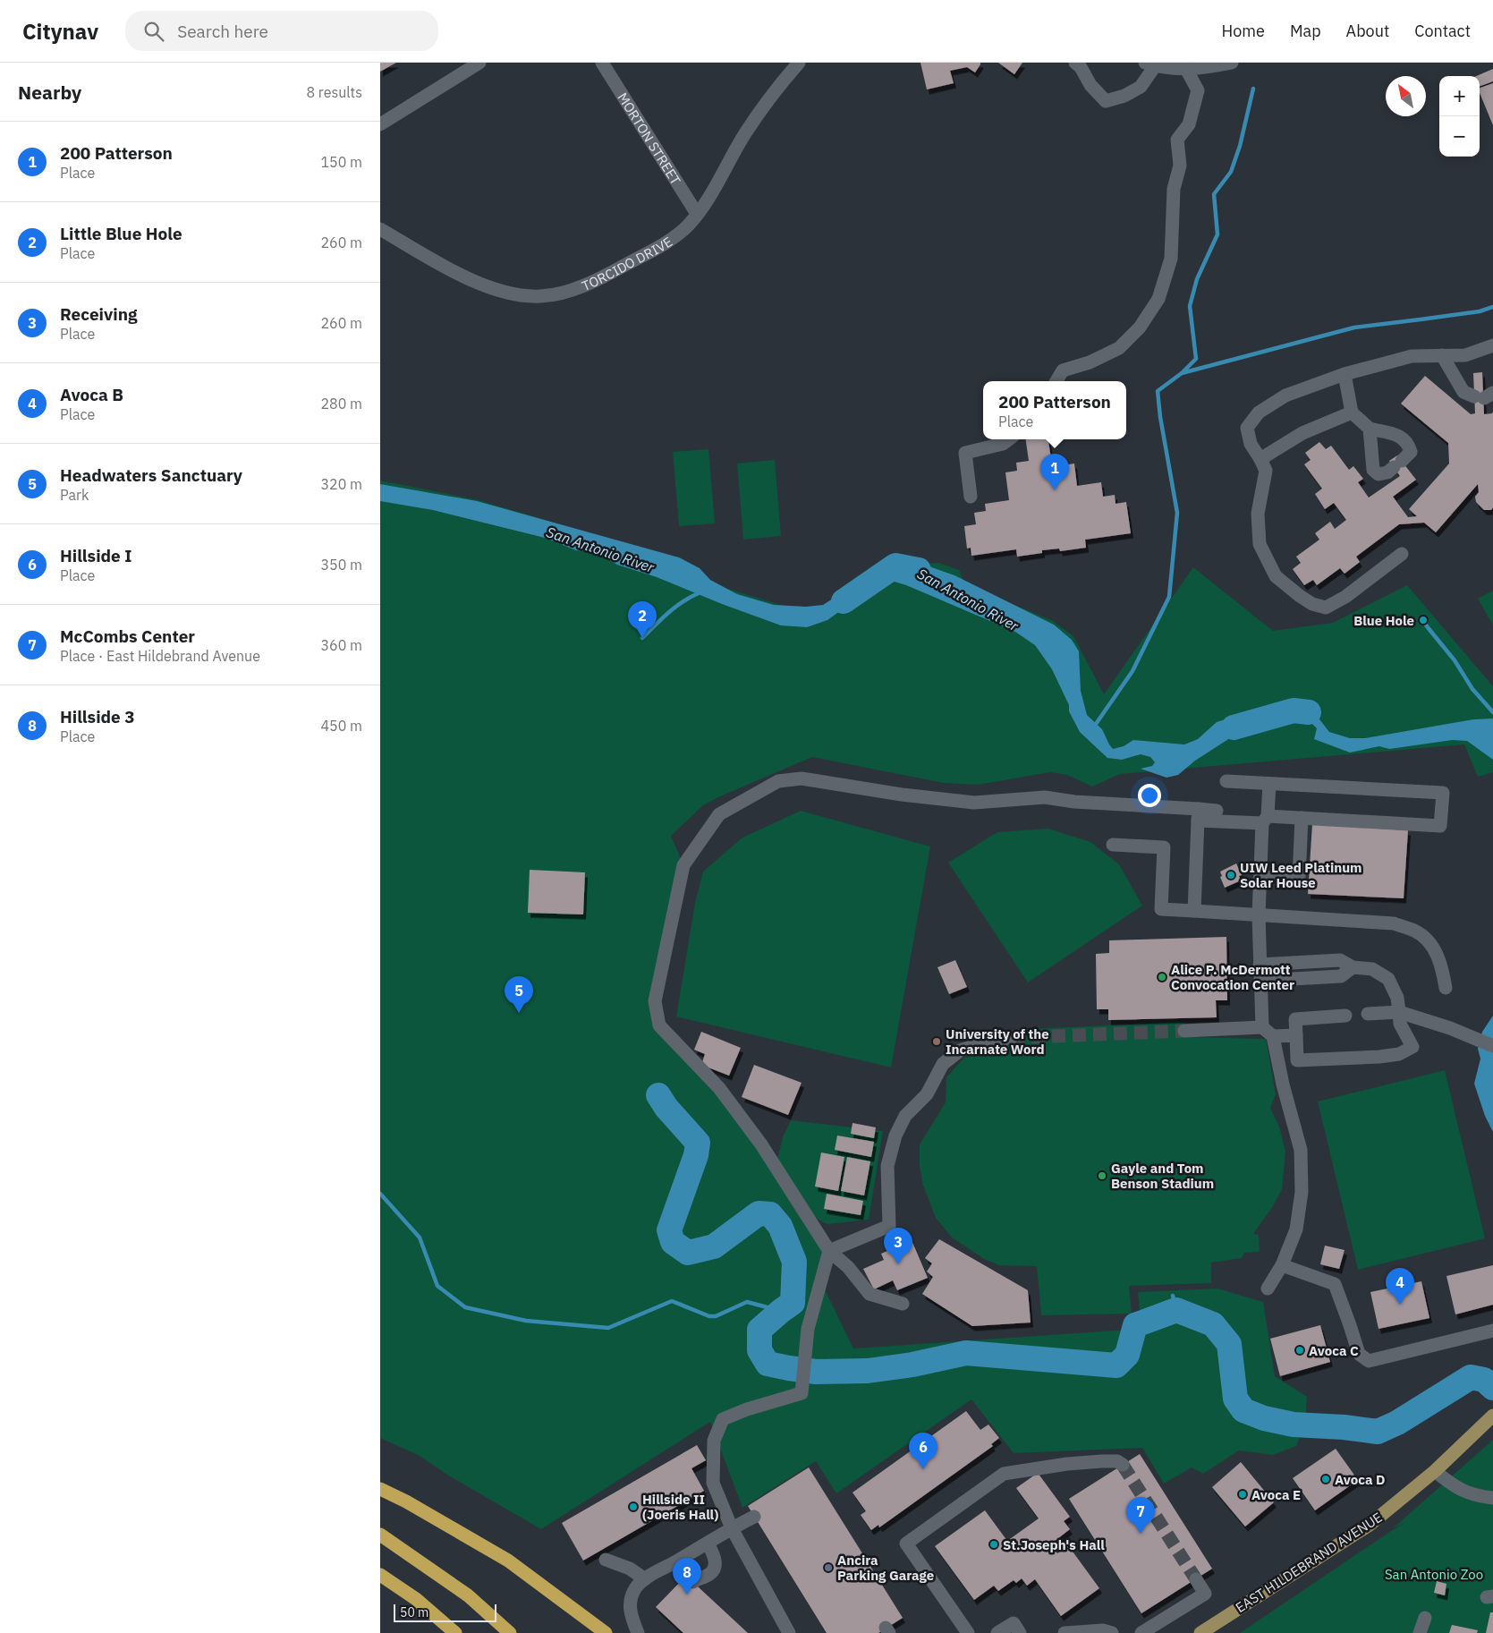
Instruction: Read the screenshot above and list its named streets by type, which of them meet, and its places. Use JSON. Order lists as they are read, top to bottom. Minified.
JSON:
{"streets":{"main road":["EAST HILDEBRAND AVENUE"],"street":["MORTON STREET","TORCIDO DRIVE"]},"crossings":[["MORTON STREET","TORCIDO DRIVE"]],"water":["San Antonio River"],"parks":["San Antonio Zoo"],"places":["Blue Hole","UIW Leed Platinum Solar House","Alice P. McDermott Convocation Center","University of the Incarnate Word","Gayle and Tom Benson Stadium","Avoca C","Avoca D","Avoca E","Hillside II (Joeris Hall)","St.Joseph's Hall","Ancira Parking Garage"],"scale_bar":"50 m","north":"top left","page":{"header":"Citynav","search":"Search here","nav":["Home","Map","About","Contact"],"heading":["Nearby","8 results"],"map_buttons":["+","−"],"list":[{"mark":"1","name":"200 Patterson","note":"Place","value":"150 m"},{"mark":"2","name":"Little Blue Hole","note":"Place","value":"260 m"},{"mark":"3","name":"Receiving","note":"Place","value":"260 m"},{"mark":"4","name":"Avoca B","note":"Place","value":"280 m"},{"mark":"5","name":"Headwaters Sanctuary","note":"Park","value":"320 m"},{"mark":"6","name":"Hillside I","note":"Place","value":"350 m"},{"mark":"7","name":"McCombs Center","note":"Place · East Hildebrand Avenue","value":"360 m"},{"mark":"8","name":"Hillside 3","note":"Place","value":"450 m"}],"popup":["200 Patterson","Place"],"pins":["1","2","5","3","4","6","7","8"],"scale":"50 m"}}
